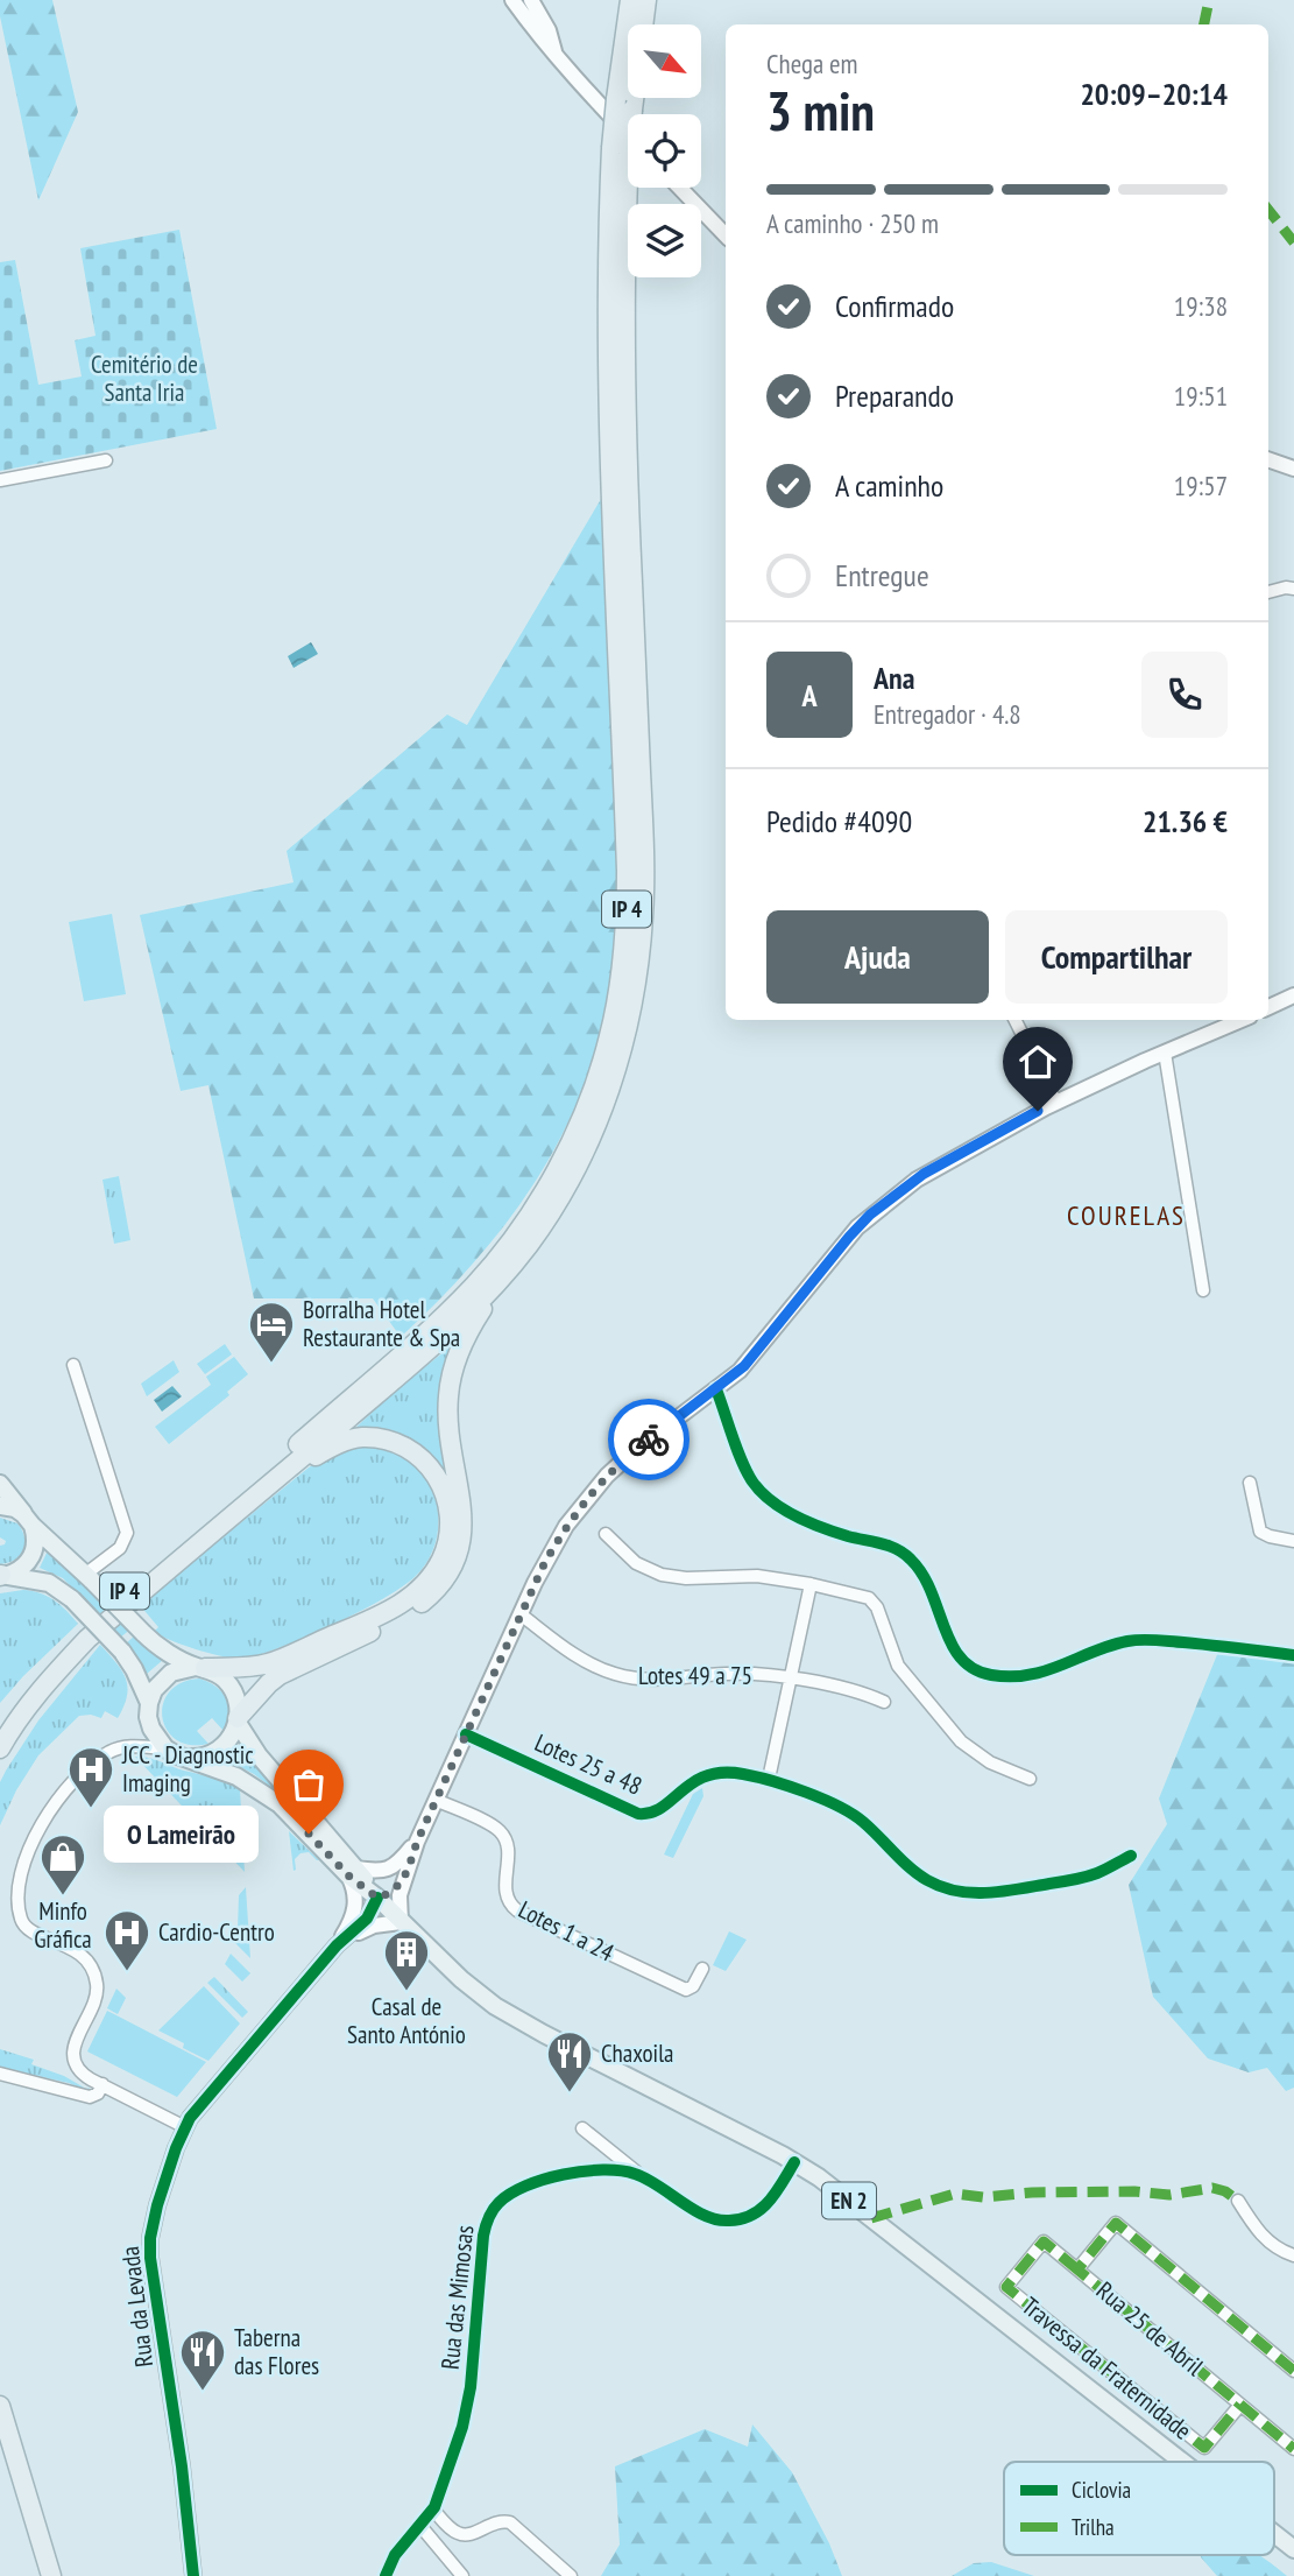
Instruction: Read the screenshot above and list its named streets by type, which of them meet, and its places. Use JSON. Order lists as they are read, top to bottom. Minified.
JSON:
{"streets":{"highway":["IP 4"],"main road":["EN 2","Rua da Levada"],"street":["Lotes 49 a 75","Lotes 25 a 48","Lotes 1 a 24","Rua das Mimosas","Rua 25 de Abril","Travessa da Fraternidade"]},"crossings":[["EN 2","Rua das Mimosas"],["Rua 25 de Abril","Travessa da Fraternidade"]],"districts":["COURELAS"],"parks":["Cemitério de Santa Iria"],"places":{"hotel":["Borralha Hotel Restaurante & Spa"],"hospital":["JCC - Diagnostic Imaging","Cardio-Centro"],"other":["O Lameirão"],"shop":["Minfo Gráfica"],"building":["Casal de Santo António"],"restaurant":["Chaxoila","Taberna das Flores"]},"legend":["Ciclovia","Trilha"],"north":"bottom right","page":{"heading":["3 min","Chega em","20:09–20:14"],"panel":["Ana","Entregador · 4.8","Pedido #4090","21.36 €"],"bar":"A caminho · 250 m","list":[["Confirmado","19:38"],["Preparando","19:51"],["A caminho","19:57"],"Entregue"],"round":"A","buttons":["Ajuda","Compartilhar"],"bubble":"O Lameirão"}}
